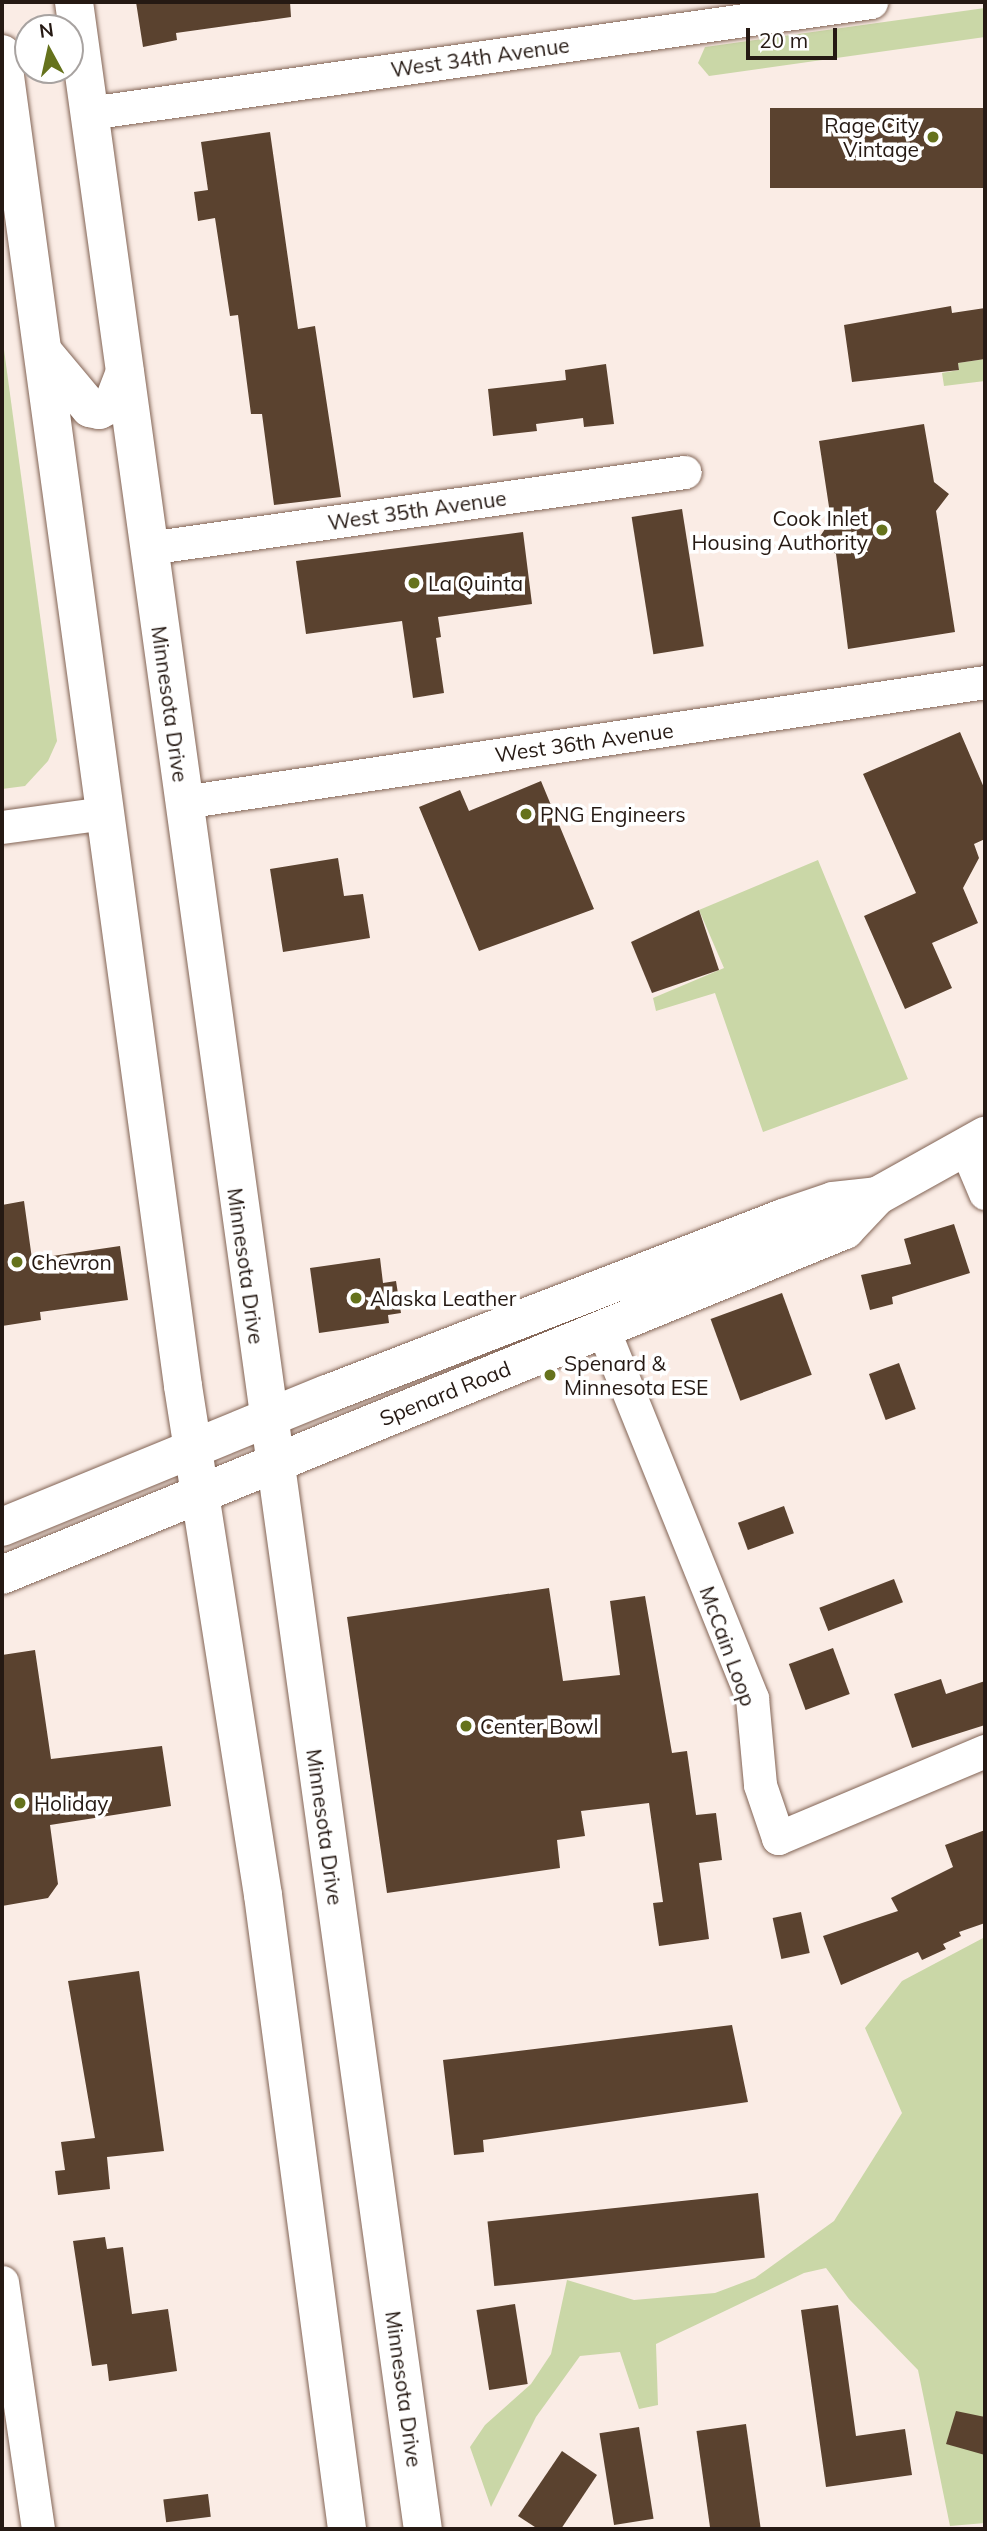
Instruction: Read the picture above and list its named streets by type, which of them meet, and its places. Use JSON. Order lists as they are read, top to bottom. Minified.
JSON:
{"streets":{"main road":["Minnesota Drive","Spenard Road"],"street":["West 34th Avenue","West 35th Avenue","West 36th Avenue","McCain Loop"]},"crossings":[["West 34th Avenue","Minnesota Drive"],["West 35th Avenue","Minnesota Drive"],["Minnesota Drive","West 36th Avenue"],["Minnesota Drive","Spenard Road"],["Spenard Road","McCain Loop"]],"places":["Rage City Vintage","Cook Inlet Housing Authority","La Quinta","PNG Engineers","Chevron","Alaska Leather","Spenard & Minnesota ESE","Center Bowl","Holiday"],"scale_bar":"20 m","north":"top"}
